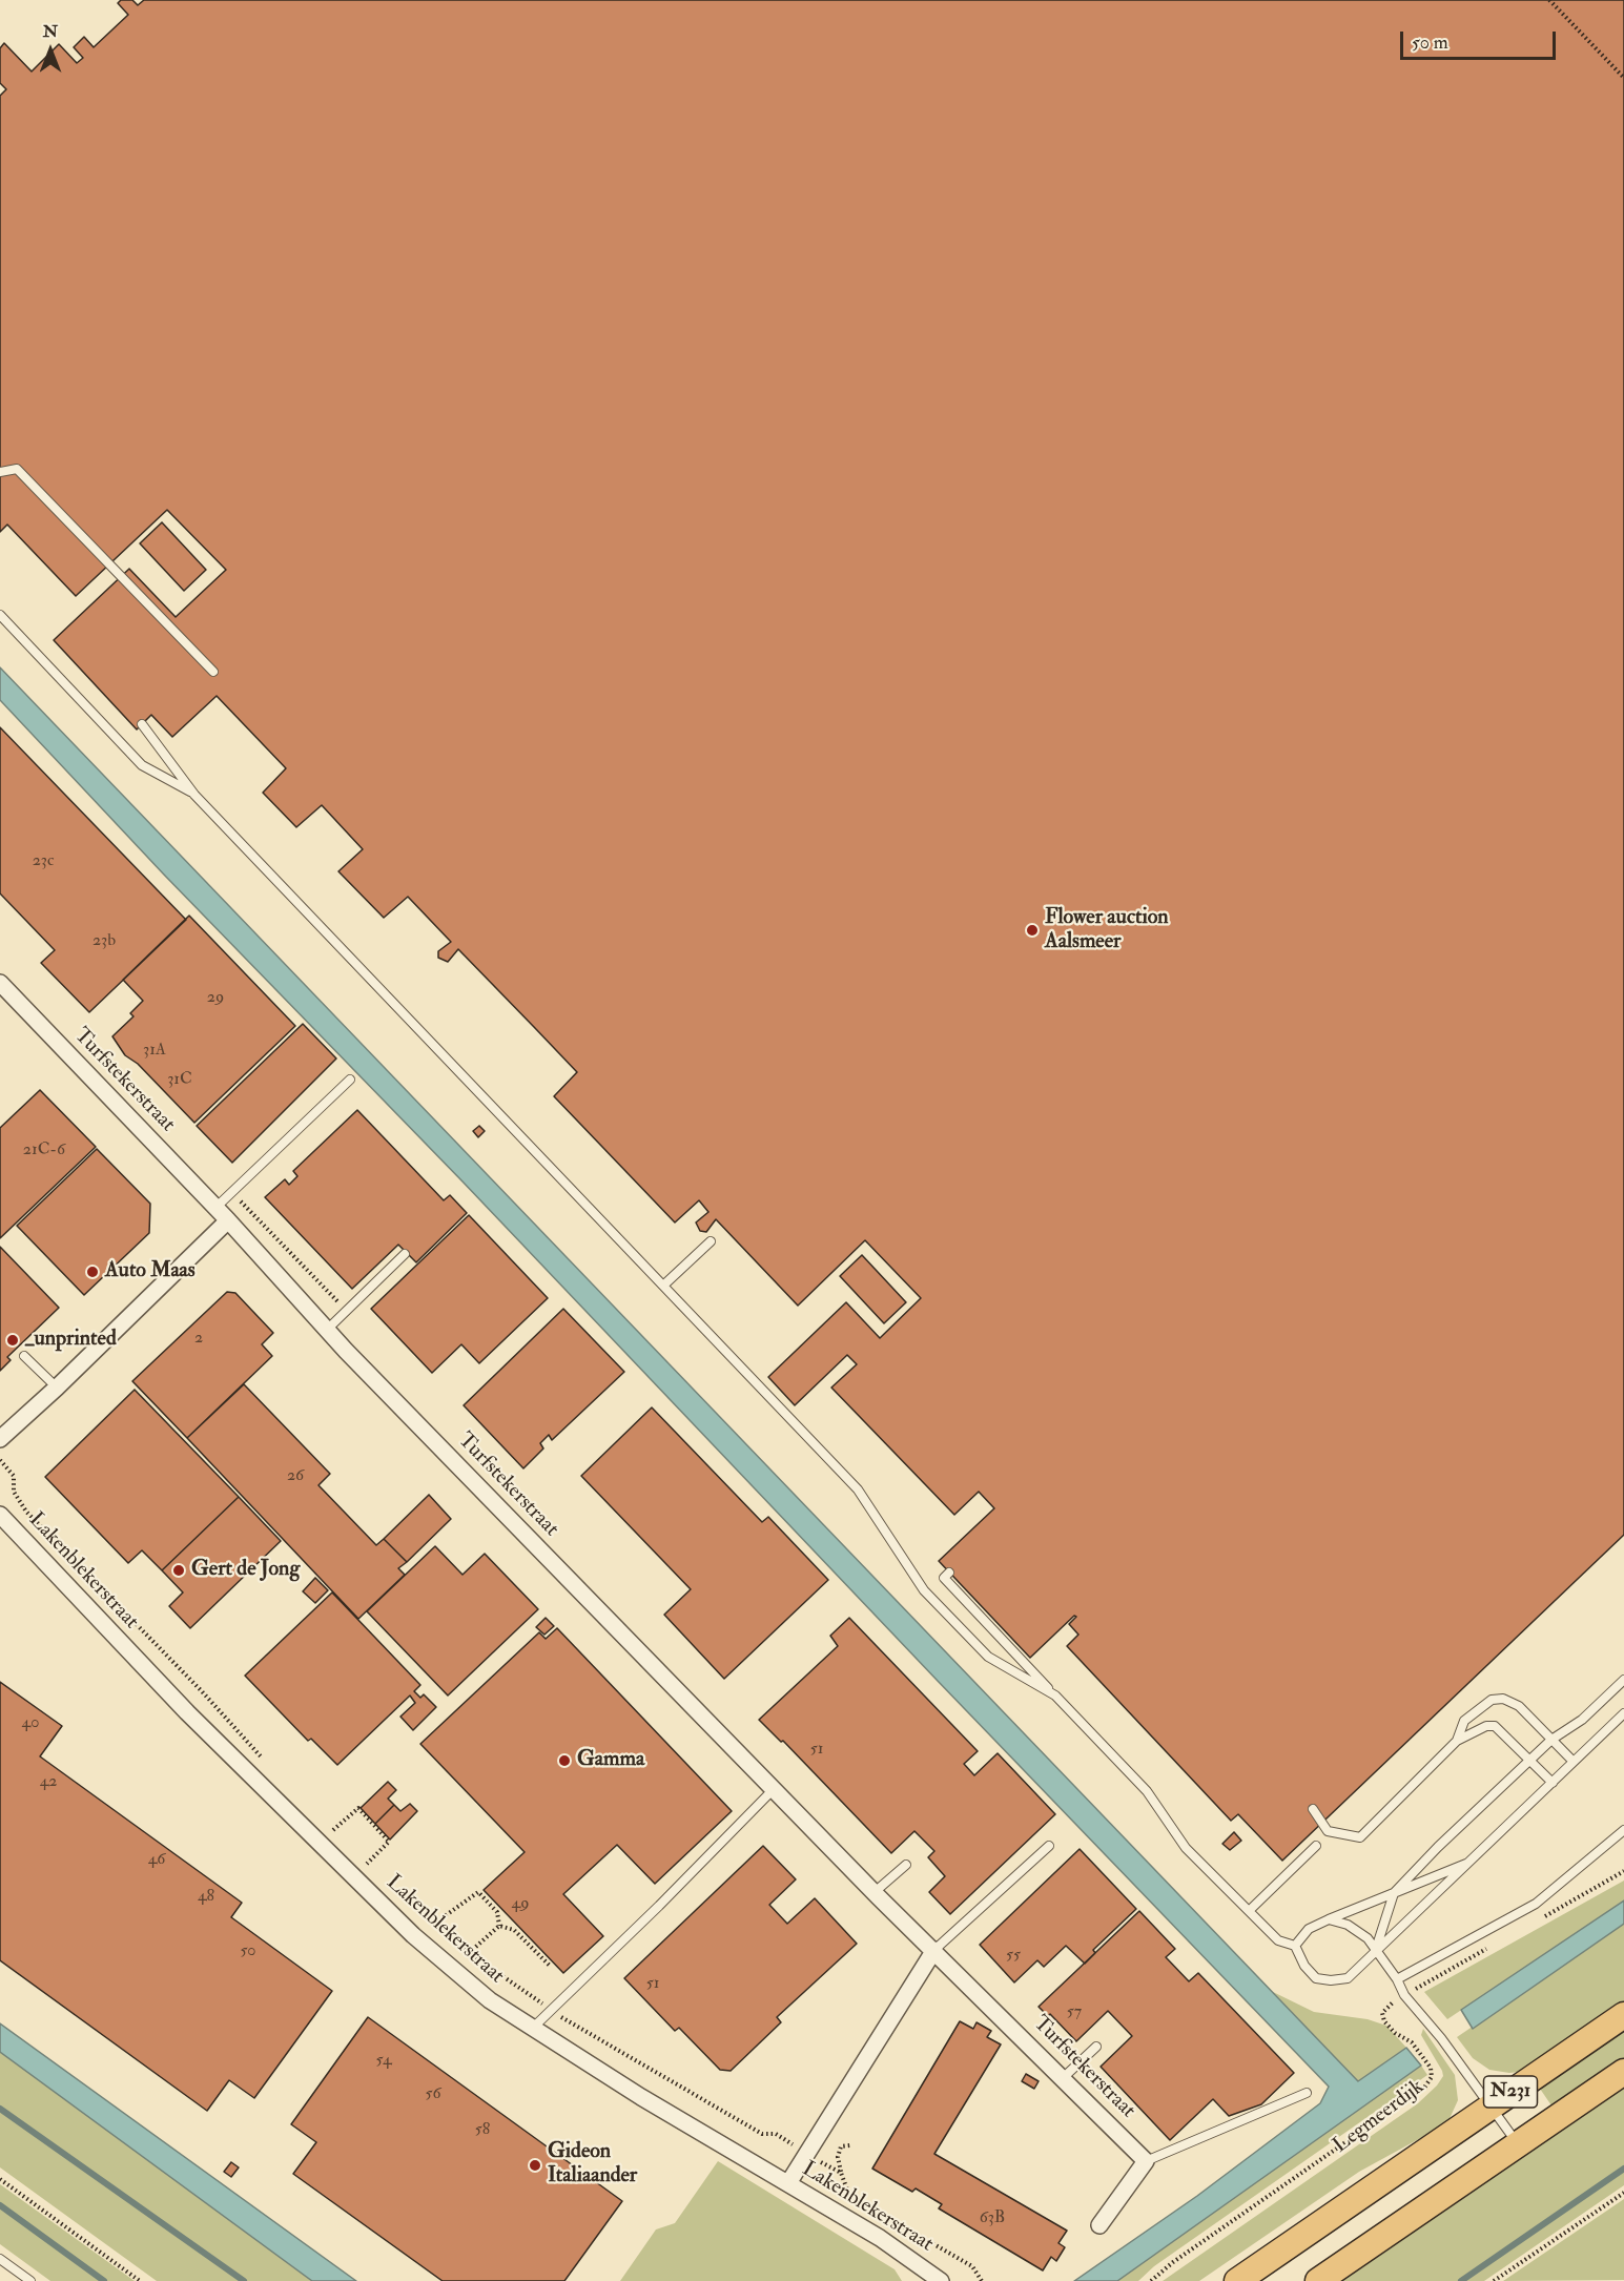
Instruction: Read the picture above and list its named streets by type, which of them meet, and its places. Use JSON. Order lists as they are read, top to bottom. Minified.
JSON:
{"streets":{"main road":["N231"],"street":["Turfstekerstraat","Lakenblekerstraat"],"path":["Legmeerdijk"]},"places":["Flower auction Aalsmeer","Auto Maas","_unprinted","Gert de Jong","Gamma","Gideon Italiaander"],"house_numbers":["23c","23b","29","31A","31C","21C-6","2","26","40","51","42","46","48","49","50","55","51","57","54","56","58","63B"],"scale_bar":"50 m","north":"top"}
